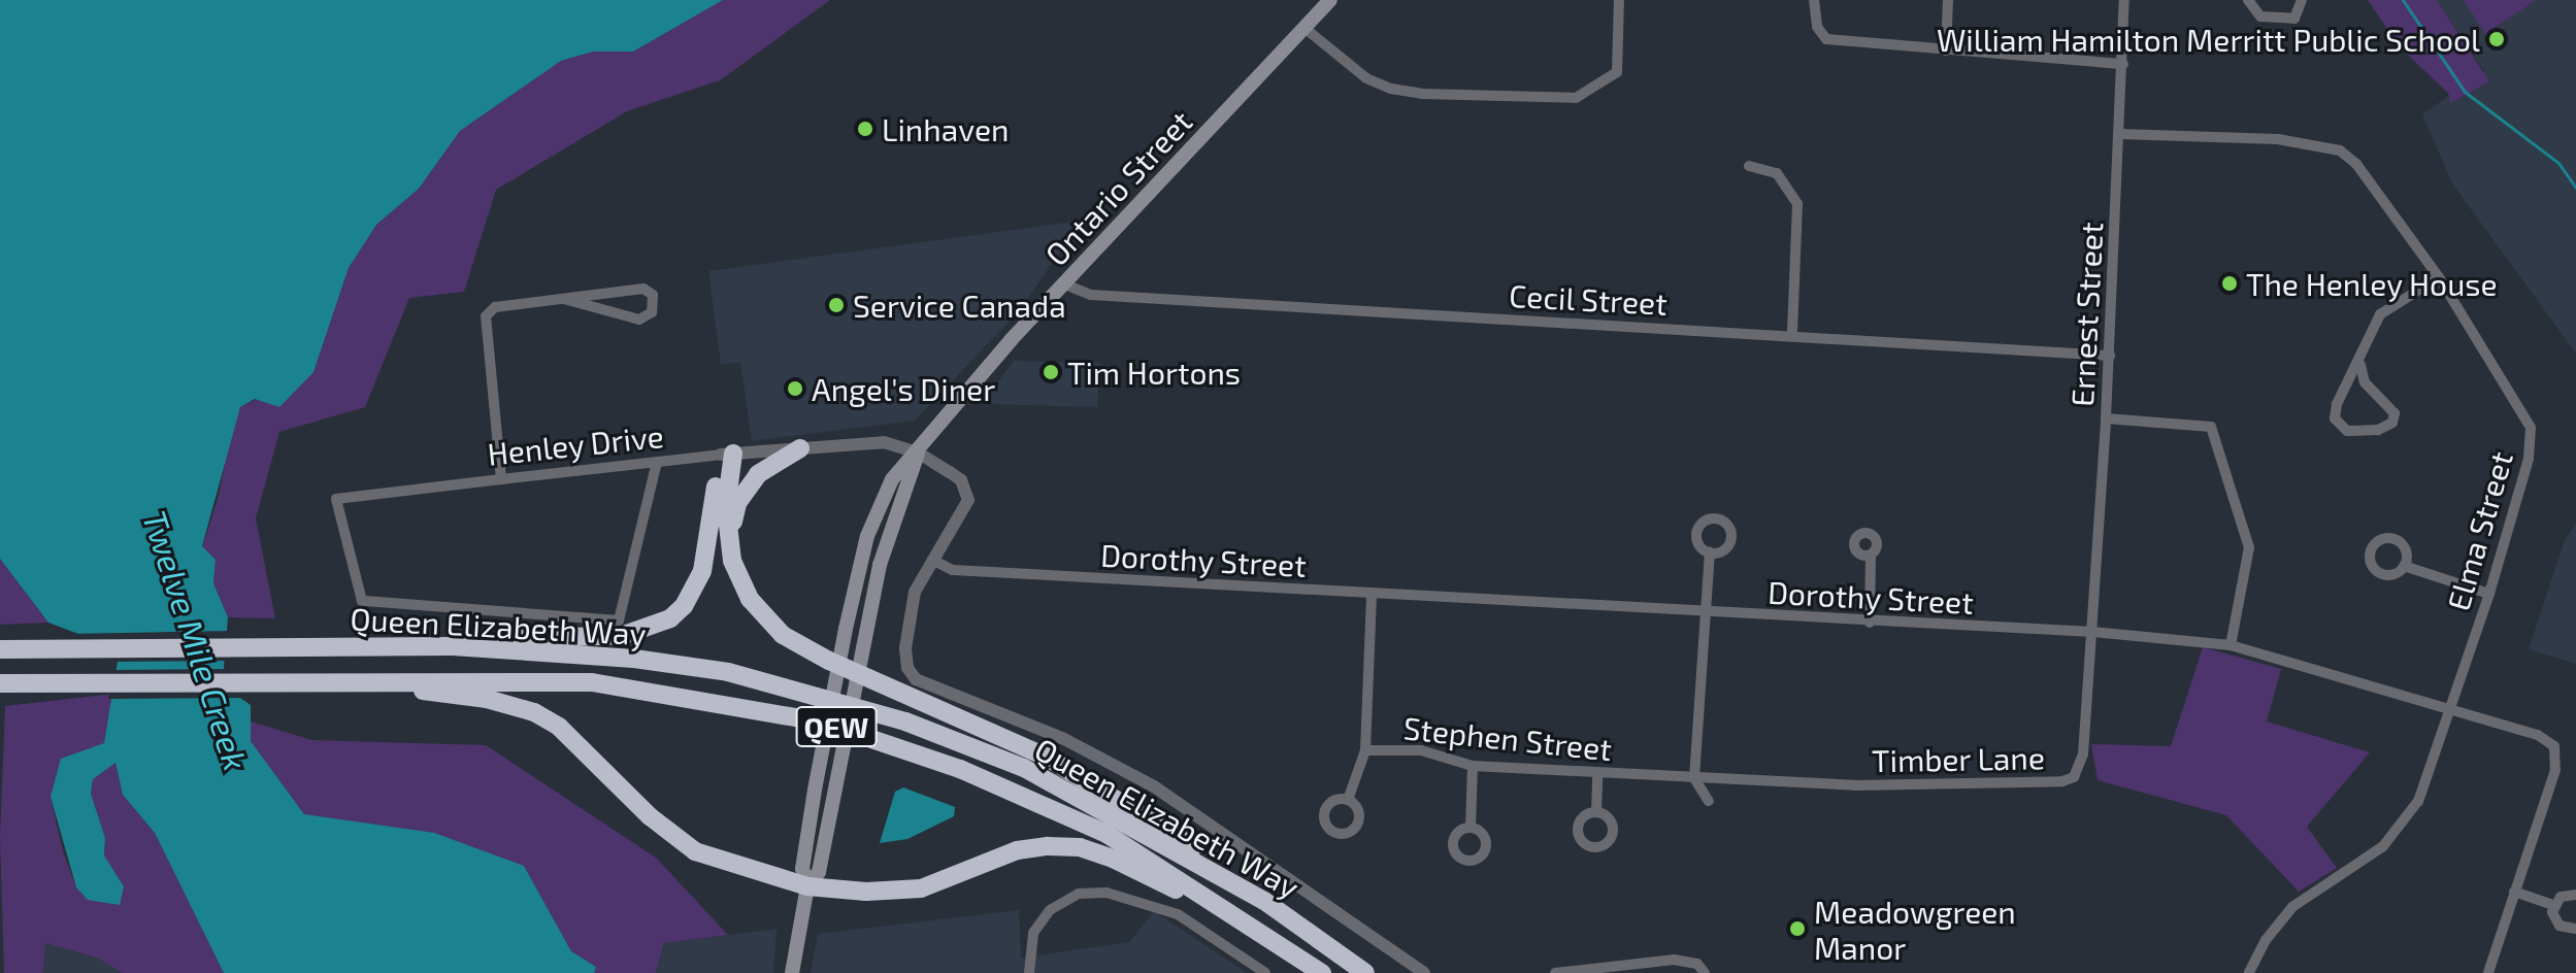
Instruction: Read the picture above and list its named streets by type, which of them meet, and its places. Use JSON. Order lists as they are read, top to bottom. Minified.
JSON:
{"streets":{"highway":["Queen Elizabeth Way","QEW"],"main road":["Ontario Street"],"street":["Cecil Street","Ernest Street","Henley Drive","Elma Street","Dorothy Street","Stephen Street","Timber Lane"]},"crossings":[["Ontario Street","Cecil Street"],["Ontario Street","Henley Drive"],["Cecil Street","Ernest Street"],["Ernest Street","Elma Street"],["Ernest Street","Dorothy Street"],["Ernest Street","Timber Lane"],["Henley Drive","Dorothy Street"],["Elma Street","Dorothy Street"],["Dorothy Street","Timber Lane"],["Stephen Street","Timber Lane"]],"water":["Twelve Mile Creek"],"places":["William Hamilton Merritt Public School","Linhaven","The Henley House","Service Canada","Tim Hortons","Angel's Diner","Meadowgreen Manor"]}
